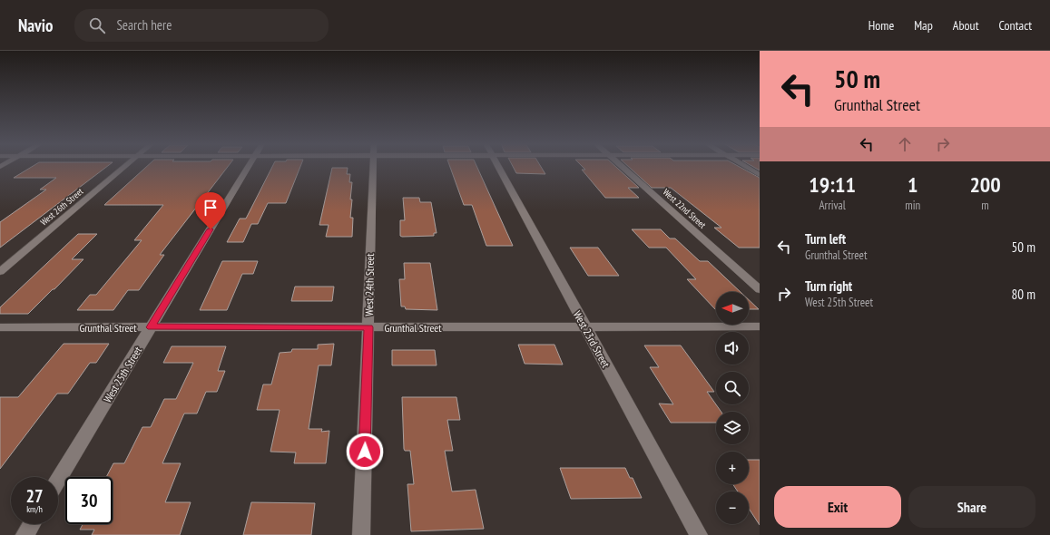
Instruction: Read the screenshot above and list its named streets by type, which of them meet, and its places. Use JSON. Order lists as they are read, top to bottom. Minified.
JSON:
{"streets":{"street":["West 26th Street","West 22nd Street","West 24th Street","Grunthal Street","West 23rd Street","West 25th Street"]},"crossings":[["West 24th Street","Grunthal Street"],["Grunthal Street","West 23rd Street"],["Grunthal Street","West 25th Street"]],"north":"left","page":{"header":"Navio","search":"Search here","nav":["Home","Map","About","Contact"],"turn":["50 m","Grunthal Street"],"eta":["19:11","Arrival","1","min","200","m"],"list":[{"name":"Turn left","note":"Grunthal Street","value":"50 m"},{"name":"Turn right","note":"West 25th Street","value":"80 m"}],"map_buttons":["+","−"],"speed":"27 km/h","limit":"30","buttons":["Exit","Share"]}}
